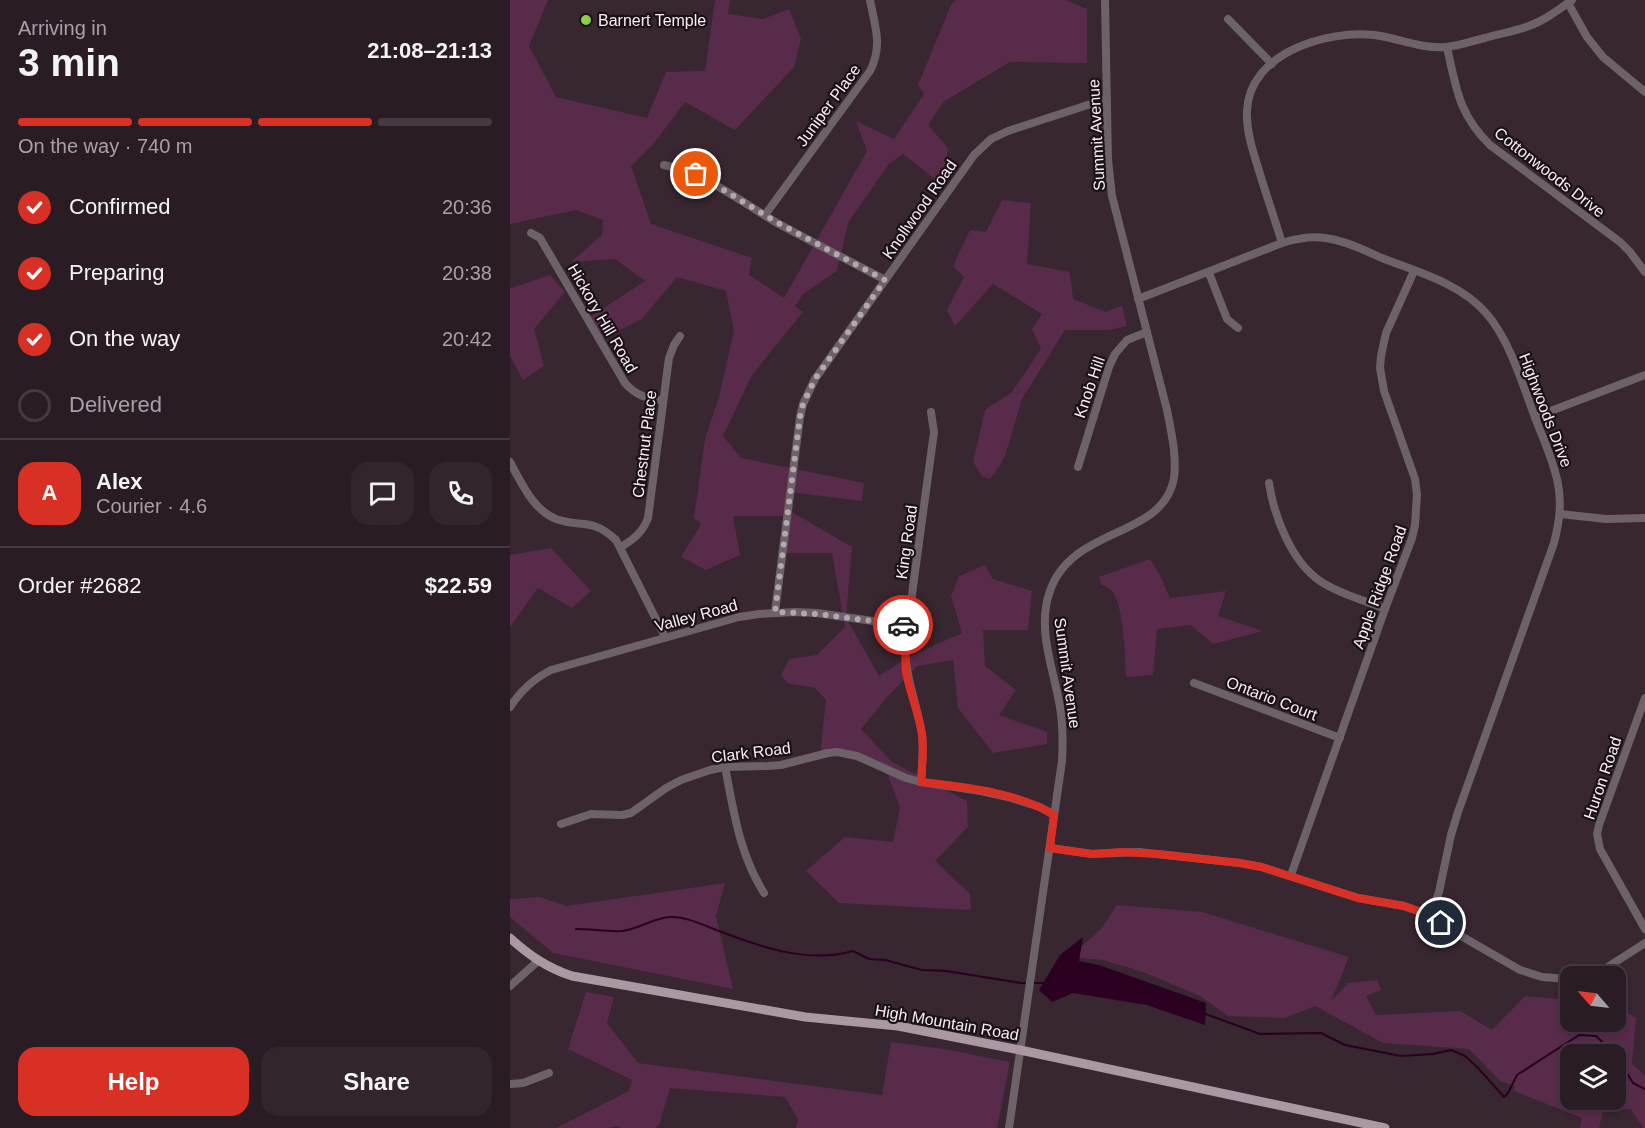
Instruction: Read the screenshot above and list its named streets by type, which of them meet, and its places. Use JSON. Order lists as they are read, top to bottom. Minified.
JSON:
{"streets":{"main road":["High Mountain Road"],"street":["Juniper Place","Summit Avenue","Cottonwoods Drive","Knollwood Road","Hickory Hill Road","Knob Hill","Highwoods Drive","Chestnut Place","King Road","Apple Ridge Road","Valley Road","Ontario Court","Clark Road","Huron Road"]},"crossings":[["Summit Avenue","Knollwood Road"],["Summit Avenue","Knob Hill"],["Summit Avenue","Highwoods Drive"],["Summit Avenue","Clark Road"],["Summit Avenue","High Mountain Road"],["Knollwood Road","Valley Road"],["Hickory Hill Road","Chestnut Place"],["Highwoods Drive","Apple Ridge Road"],["King Road","Valley Road"],["King Road","Clark Road"],["Apple Ridge Road","Ontario Court"]],"places":["Barnert Temple"],"north":"top left","page":{"heading":["3 min","Arriving in","21:08–21:13"],"panel":["Alex","Courier · 4.6","Order #2682","$22.59"],"bar":"On the way · 740 m","list":[["Confirmed","20:36"],["Preparing","20:38"],["On the way","20:42"],"Delivered"],"round":"A","buttons":["Help","Share"]}}
